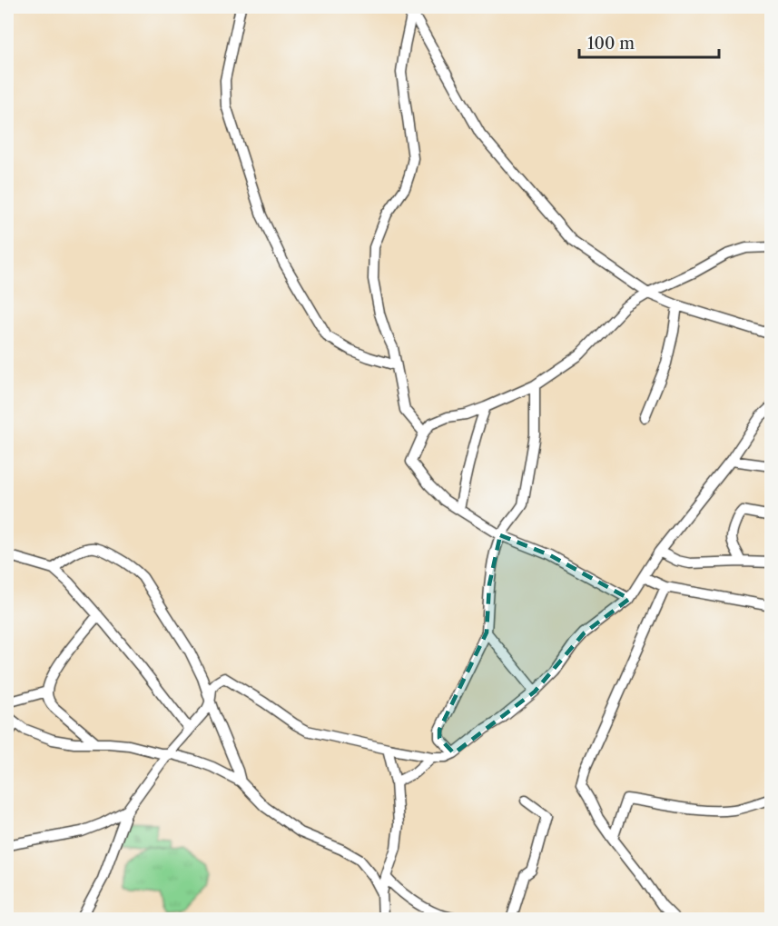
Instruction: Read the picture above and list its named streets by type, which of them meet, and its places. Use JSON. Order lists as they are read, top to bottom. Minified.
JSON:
{"scale_bar":"100 m"}
